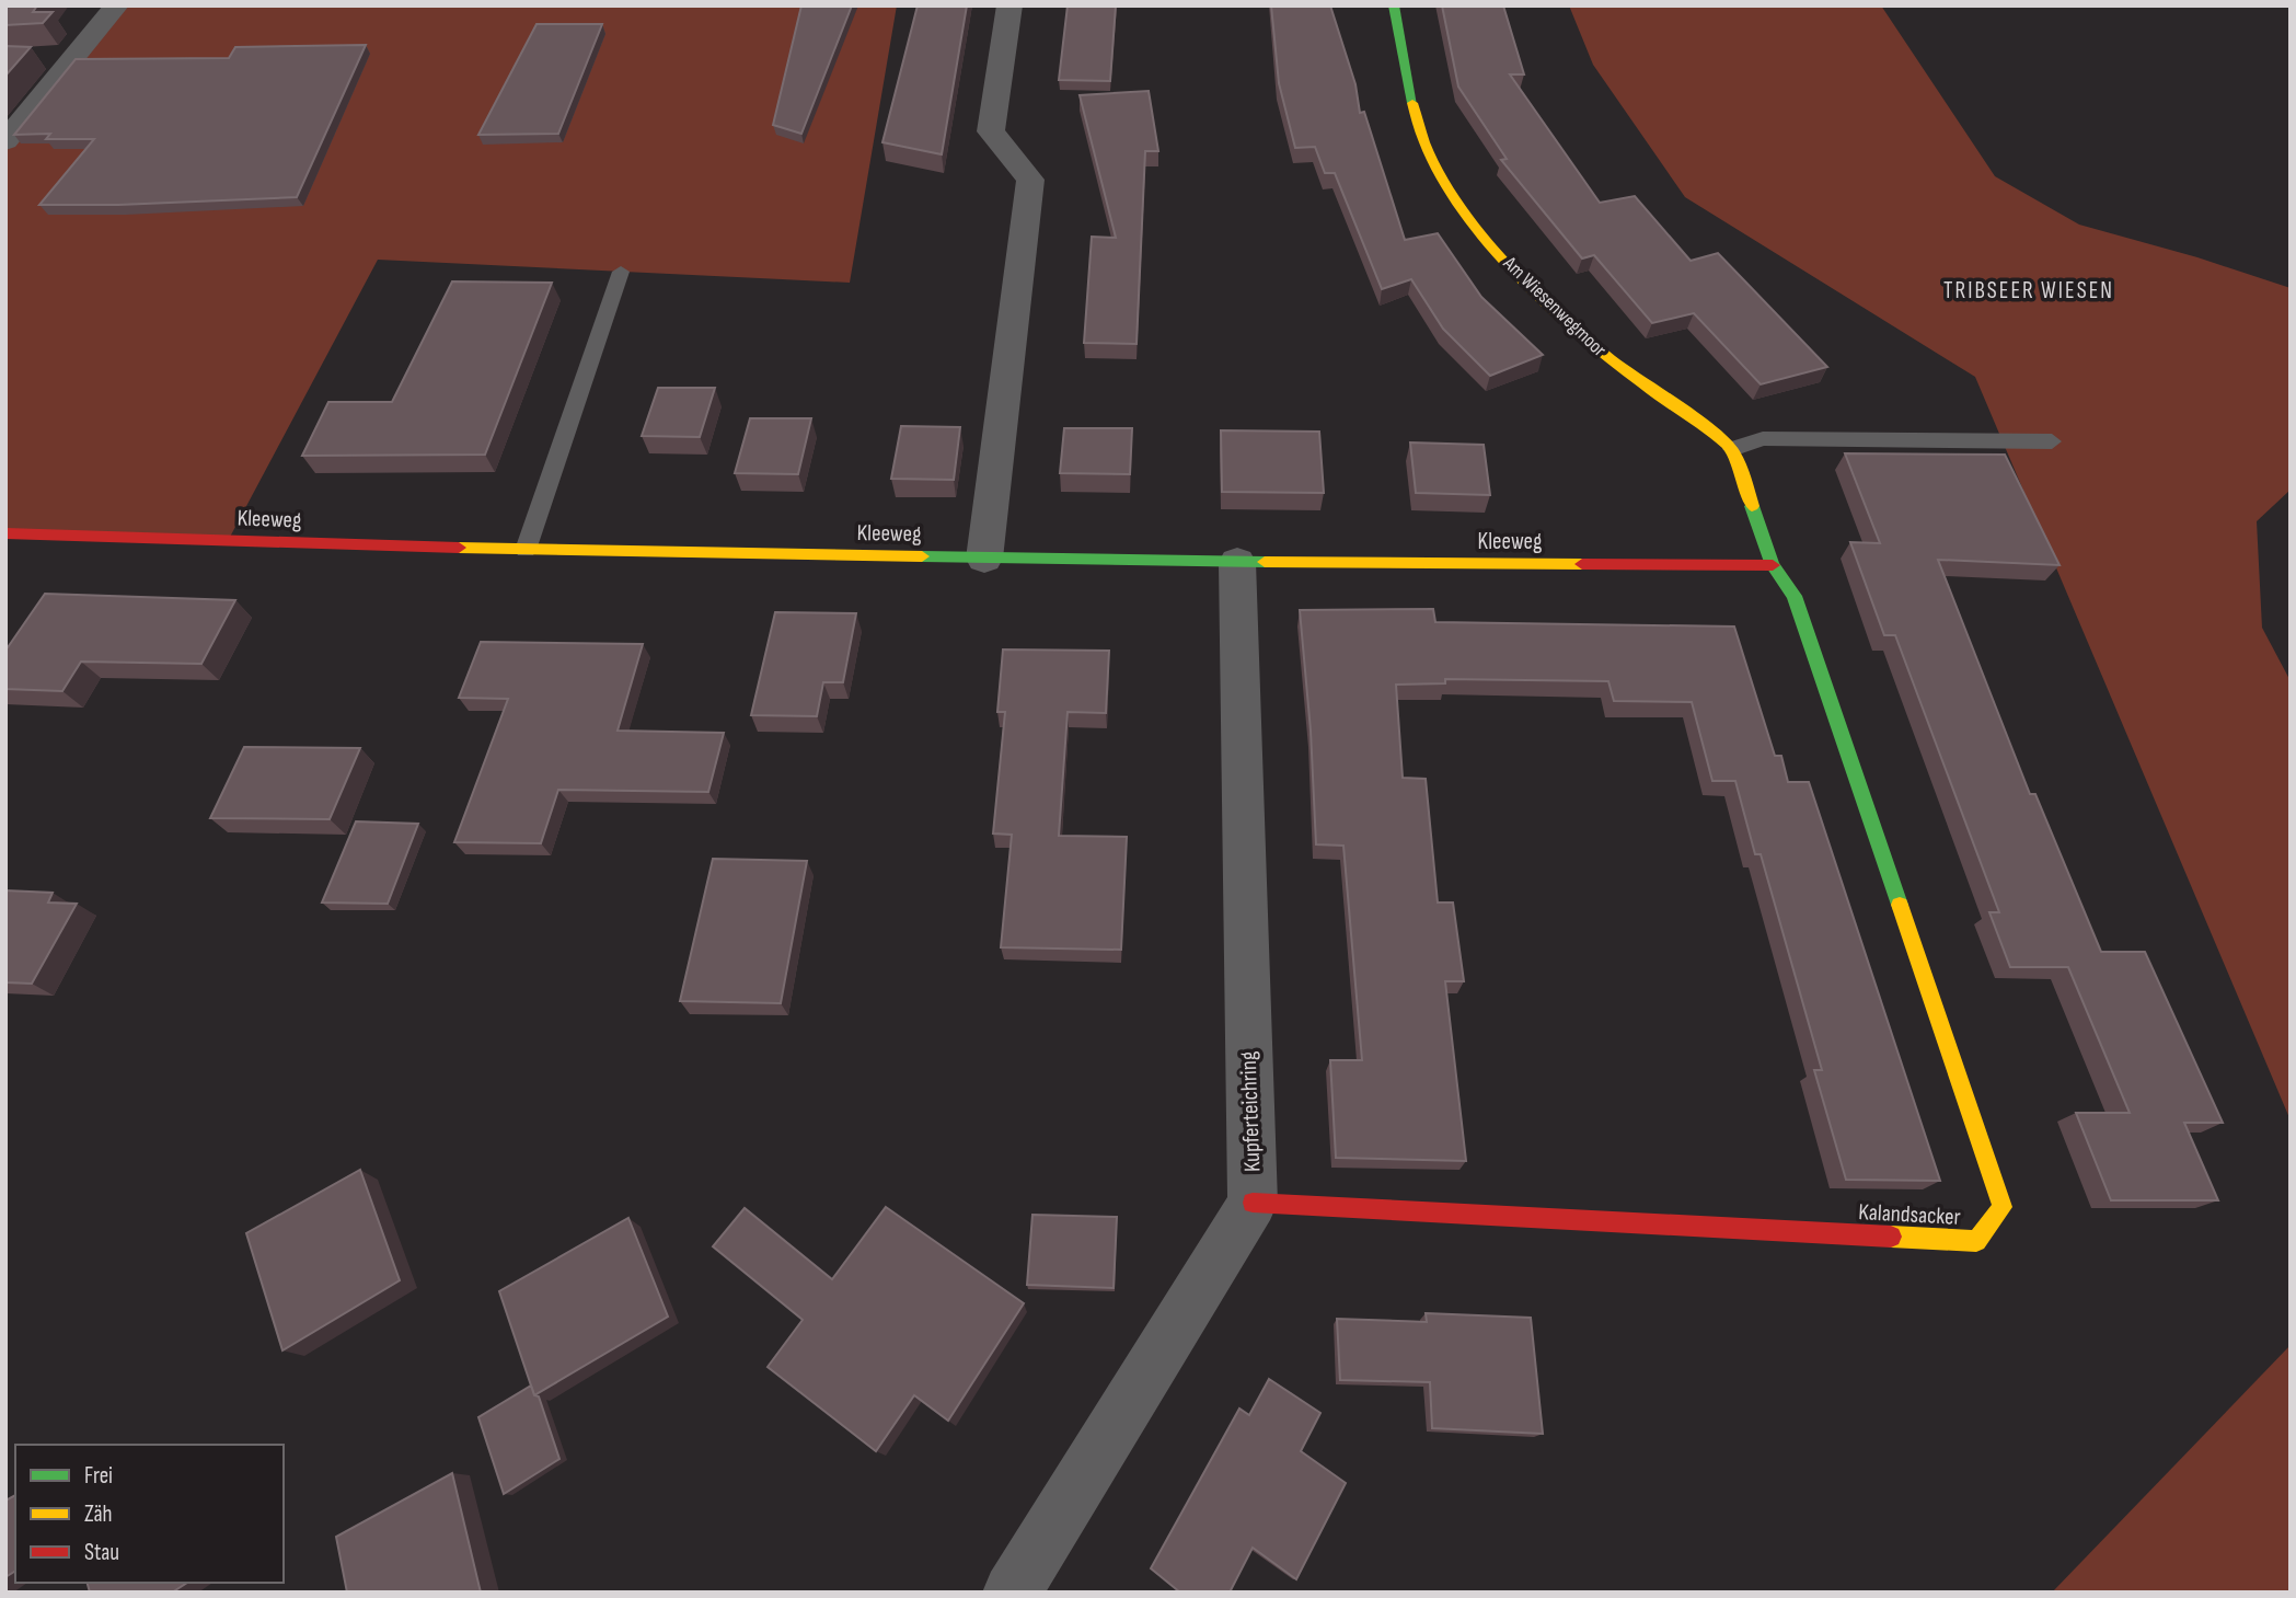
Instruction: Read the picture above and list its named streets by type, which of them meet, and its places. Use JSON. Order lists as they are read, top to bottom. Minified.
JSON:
{"streets":{"street":["Am Wiesenwegmoor","Kleeweg","Kupferteichring","Kalandsacker"]},"crossings":[["Kleeweg","Kupferteichring"],["Kleeweg","Kalandsacker"],["Kupferteichring","Kalandsacker"]],"districts":["TRIBSEER WIESEN"],"legend":["Frei","Zäh","Stau"]}
